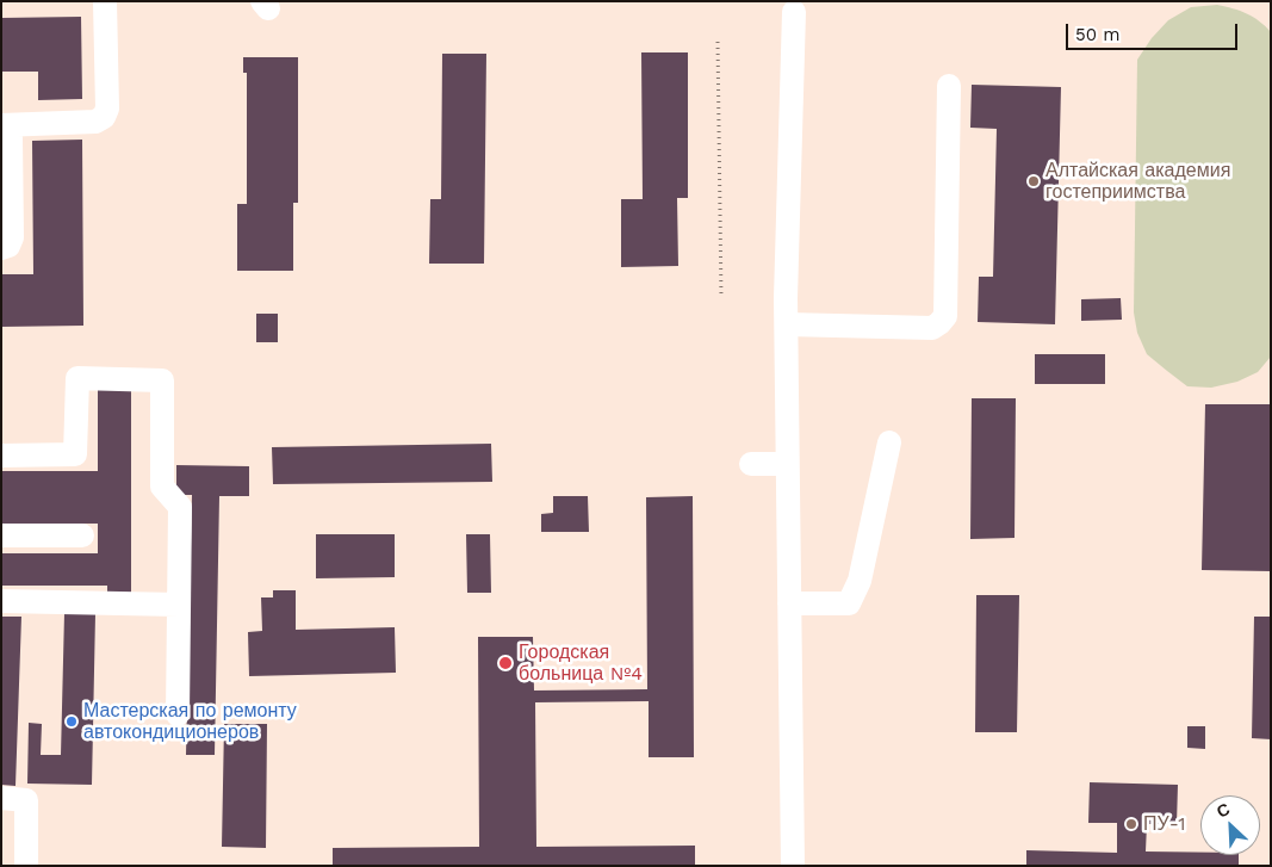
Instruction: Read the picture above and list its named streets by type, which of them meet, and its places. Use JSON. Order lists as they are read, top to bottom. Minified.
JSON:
{"places":["Алтайская академия гостеприимства","Городская больница №4","Мастерская по ремонту автокондиционеров","ПУ-1"],"scale_bar":"50 m","north":"top left"}
